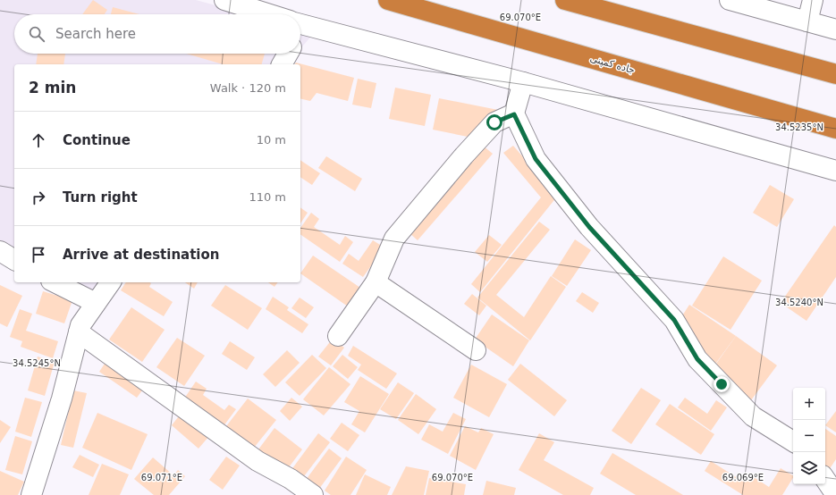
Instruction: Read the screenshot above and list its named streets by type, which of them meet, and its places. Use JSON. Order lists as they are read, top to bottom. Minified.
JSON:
{"streets":{"highway":["جاده کمپنی"]},"page":{"search":"Search here","heading":["2 min","Walk · 120 m"],"list":[["Continue","10 m"],["Turn right","110 m"],"Arrive at destination"],"map_buttons":["+","−"]},"coordinates":["69.070°E","34.5235°N","34.5240°N","34.5245°N","69.071°E","69.069°E"]}
